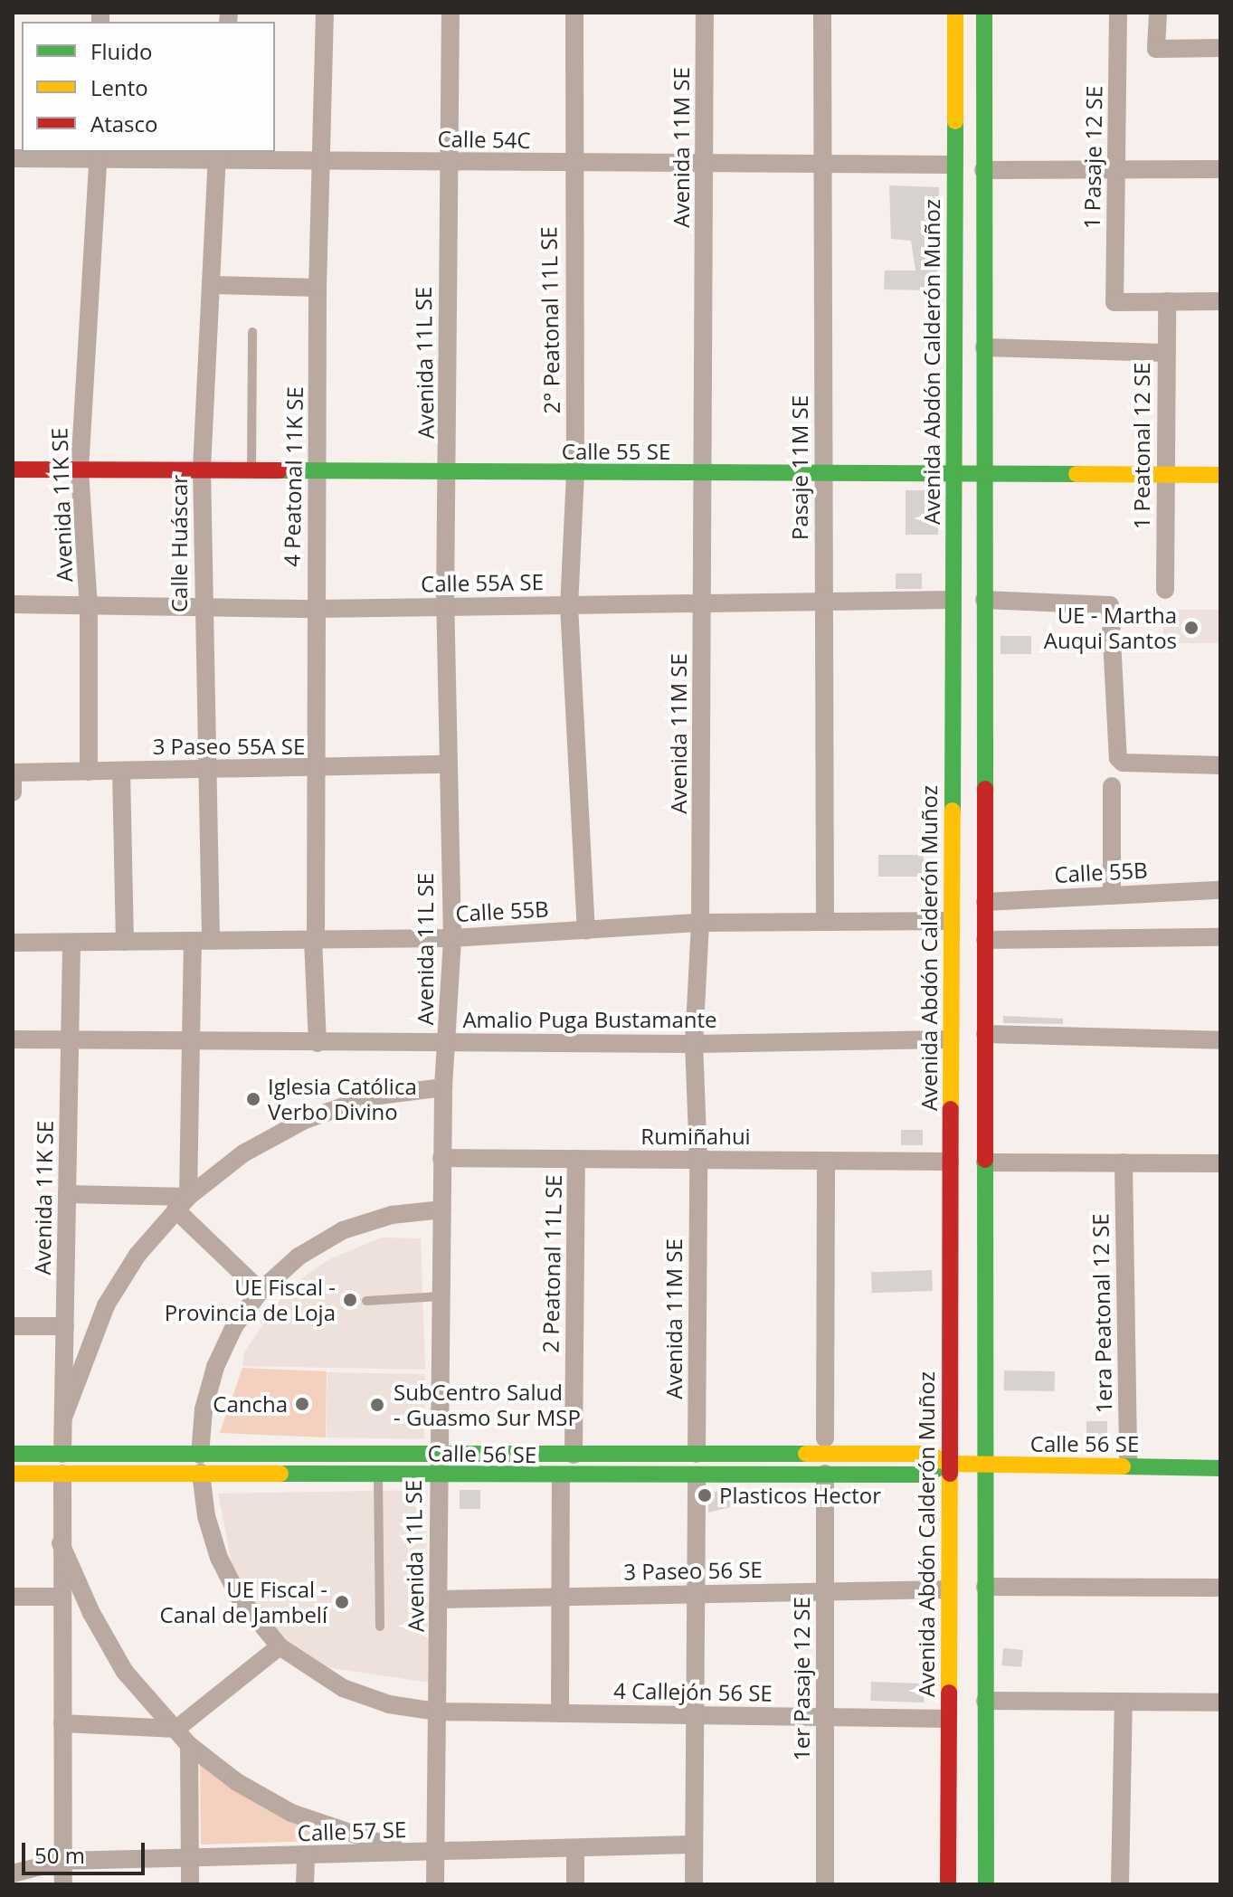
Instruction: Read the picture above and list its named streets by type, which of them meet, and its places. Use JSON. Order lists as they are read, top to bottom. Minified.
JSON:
{"streets":{"main road":["Avenida Abdón Calderón Muñoz","Calle 55 SE","Calle 56 SE"],"street":["Calle 54C","Avenida 11M SE","1 Pasaje 12 SE","2° Peatonal 11L SE","Avenida 11L SE","1 Peatonal 12 SE","Pasaje 11M SE","4 Peatonal 11K SE","Avenida 11K SE","Calle Huáscar","Calle 55A SE","3 Paseo 55A SE","Calle 55B","Amalio Puga Bustamante","Rumiñahui","2 Peatonal 11L SE","1era Peatonal 12 SE","3 Paseo 56 SE","1er Pasaje 12 SE","4 Callejón 56 SE","Calle 57 SE"]},"crossings":[["Calle 54C","Avenida 11M SE"],["Calle 54C","2° Peatonal 11L SE"],["Calle 54C","Avenida Abdón Calderón Muñoz"],["Calle 54C","Avenida 11L SE"],["Calle 54C","Pasaje 11M SE"],["Calle 54C","4 Peatonal 11K SE"],["Calle 54C","Avenida 11K SE"],["Calle 54C","Calle Huáscar"],["Avenida 11M SE","Calle 55 SE"],["Avenida 11M SE","Calle 55A SE"],["Avenida 11M SE","Calle 55B"],["Avenida 11M SE","Amalio Puga Bustamante"],["Avenida 11M SE","Rumiñahui"],["Avenida 11M SE","Calle 56 SE"],["1 Pasaje 12 SE","1 Peatonal 12 SE"],["2° Peatonal 11L SE","Calle 55 SE"],["2° Peatonal 11L SE","Calle 55A SE"],["2° Peatonal 11L SE","Calle 55B"],["Avenida Abdón Calderón Muñoz","Calle 55 SE"],["Avenida Abdón Calderón Muñoz","Calle 55A SE"],["Avenida Abdón Calderón Muñoz","Calle 55B"],["Avenida Abdón Calderón Muñoz","Amalio Puga Bustamante"],["Avenida Abdón Calderón Muñoz","Rumiñahui"],["Avenida Abdón Calderón Muñoz","Calle 56 SE"],["Avenida Abdón Calderón Muñoz","3 Paseo 56 SE"],["Avenida Abdón Calderón Muñoz","4 Callejón 56 SE"],["Avenida 11L SE","Calle 55 SE"],["Avenida 11L SE","Calle 55A SE"],["Avenida 11L SE","3 Paseo 55A SE"],["Avenida 11L SE","Calle 55B"],["Avenida 11L SE","Amalio Puga Bustamante"],["Avenida 11L SE","Rumiñahui"],["Avenida 11L SE","Calle 56 SE"],["Avenida 11L SE","3 Paseo 56 SE"],["Avenida 11L SE","4 Callejón 56 SE"],["Avenida 11L SE","Calle 57 SE"],["1 Peatonal 12 SE","Calle 55 SE"],["Calle 55 SE","Pasaje 11M SE"],["Calle 55 SE","4 Peatonal 11K SE"],["Calle 55 SE","Avenida 11K SE"],["Calle 55 SE","Calle Huáscar"],["Pasaje 11M SE","Calle 55A SE"],["Pasaje 11M SE","Calle 55B"],["4 Peatonal 11K SE","Calle 55A SE"],["4 Peatonal 11K SE","3 Paseo 55A SE"],["4 Peatonal 11K SE","Calle 55B"],["4 Peatonal 11K SE","Amalio Puga Bustamante"],["Avenida 11K SE","Calle 55A SE"],["Avenida 11K SE","3 Paseo 55A SE"],["Avenida 11K SE","Calle 55B"],["Avenida 11K SE","Amalio Puga Bustamante"],["Avenida 11K SE","Calle 56 SE"],["Calle Huáscar","Calle 55A SE"],["Calle Huáscar","3 Paseo 55A SE"],["Calle Huáscar","Calle 55B"],["Calle Huáscar","Amalio Puga Bustamante"],["Rumiñahui","2 Peatonal 11L SE"],["2 Peatonal 11L SE","Calle 56 SE"],["1era Peatonal 12 SE","Calle 56 SE"],["Calle 56 SE","1er Pasaje 12 SE"],["Calle 56 SE","4 Callejón 56 SE"],["3 Paseo 56 SE","1er Pasaje 12 SE"],["1er Pasaje 12 SE","4 Callejón 56 SE"]],"places":["UE - Martha Auqui Santos","Iglesia Católica Verbo Divino","UE Fiscal - Provincia de Loja","Cancha","SubCentro Salud - Guasmo Sur MSP","Plasticos Hector","UE Fiscal - Canal de Jambelí"],"legend":["Fluido","Lento","Atasco"],"scale_bar":"50 m"}
